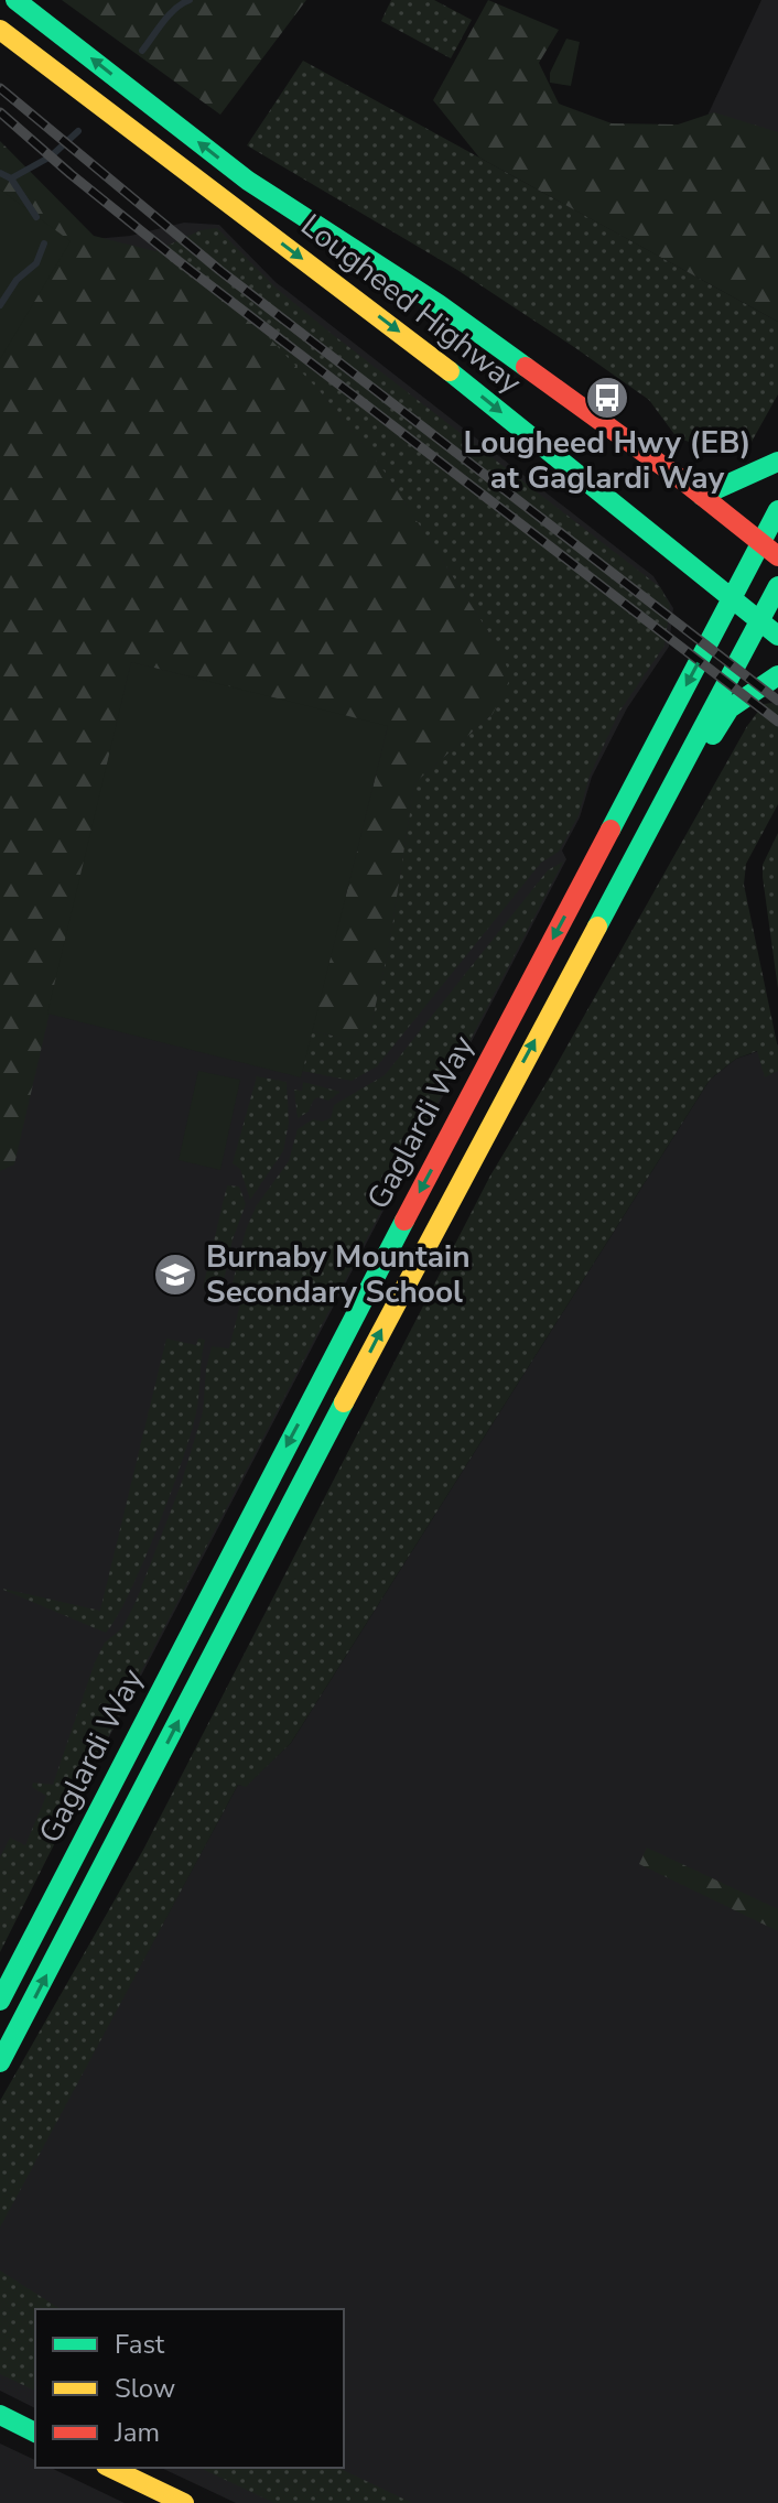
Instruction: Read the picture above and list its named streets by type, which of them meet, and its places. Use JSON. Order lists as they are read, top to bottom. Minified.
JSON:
{"streets":{"main road":["Lougheed Highway","Gaglardi Way"]},"crossings":[["Lougheed Highway","Gaglardi Way"]],"places":{"bus stop":["Lougheed Hwy (EB) at Gaglardi Way"],"school or university":["Burnaby Mountain Secondary School"]},"legend":["Fast","Slow","Jam"]}
